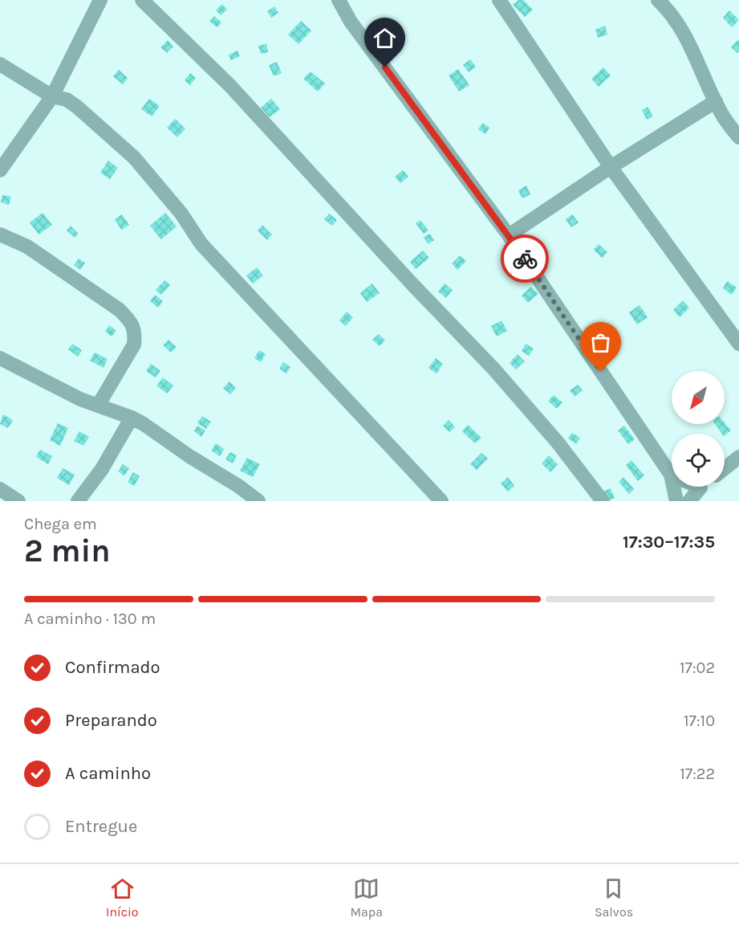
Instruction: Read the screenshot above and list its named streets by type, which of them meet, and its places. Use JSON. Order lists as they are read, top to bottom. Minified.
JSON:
{"north":"bottom left","page":{"heading":["2 min","Chega em","17:30–17:35"],"bar":"A caminho · 130 m","list":[["Confirmado","17:02"],["Preparando","17:10"],["A caminho","17:22"],"Entregue"],"tabs":["Início","Mapa","Salvos"]}}
